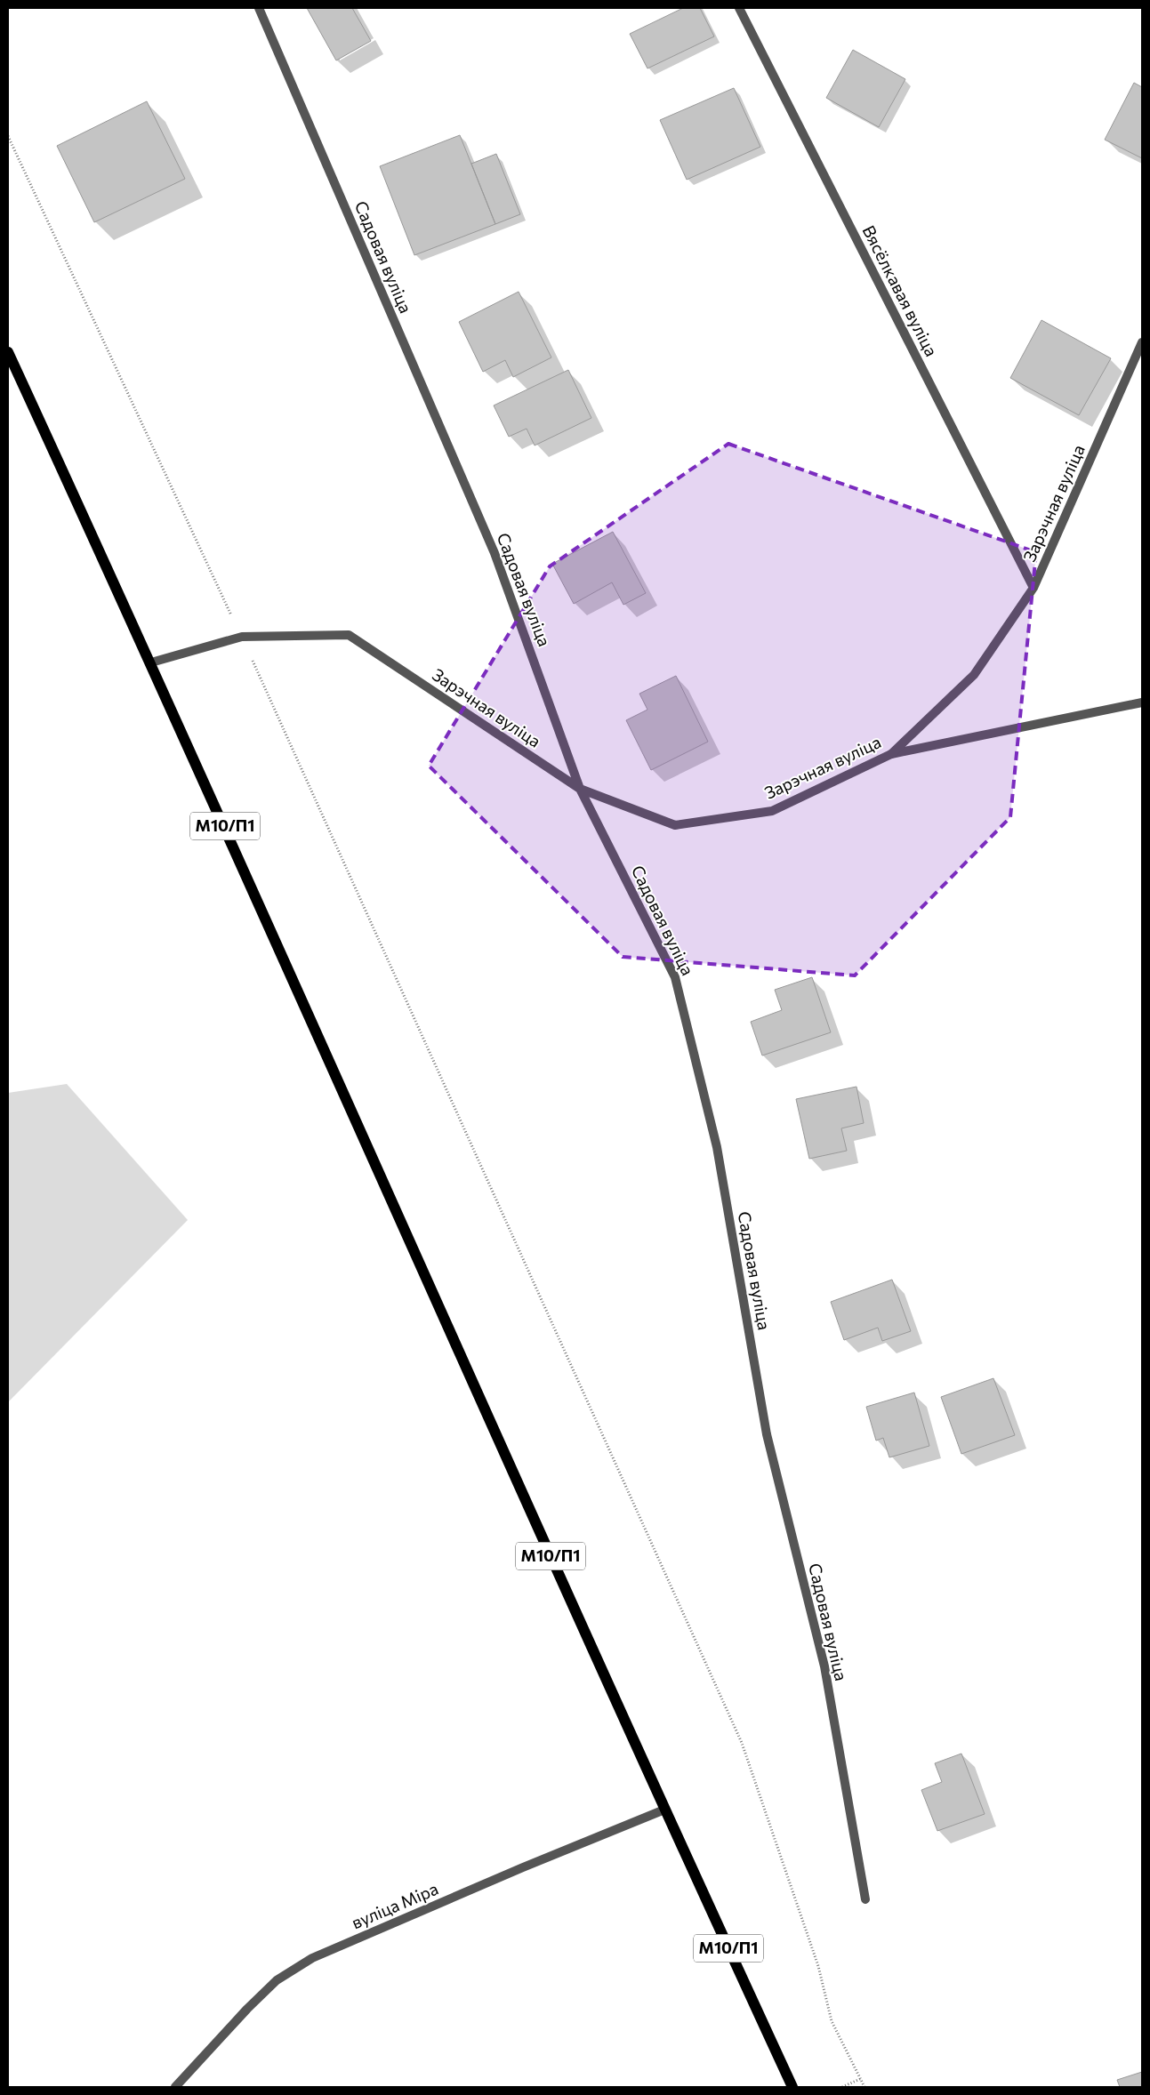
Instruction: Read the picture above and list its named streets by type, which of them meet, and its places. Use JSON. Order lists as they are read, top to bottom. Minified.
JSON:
{"streets":{"main road":["М10/П1"],"street":["Садовая вуліца","Вясёлкавая вуліца","Зарэчная вуліца","вуліца Міра"]},"crossings":[["Садовая вуліца","Зарэчная вуліца"],["Вясёлкавая вуліца","Зарэчная вуліца"],["Зарэчная вуліца","М10/П1"],["М10/П1","вуліца Міра"]]}
